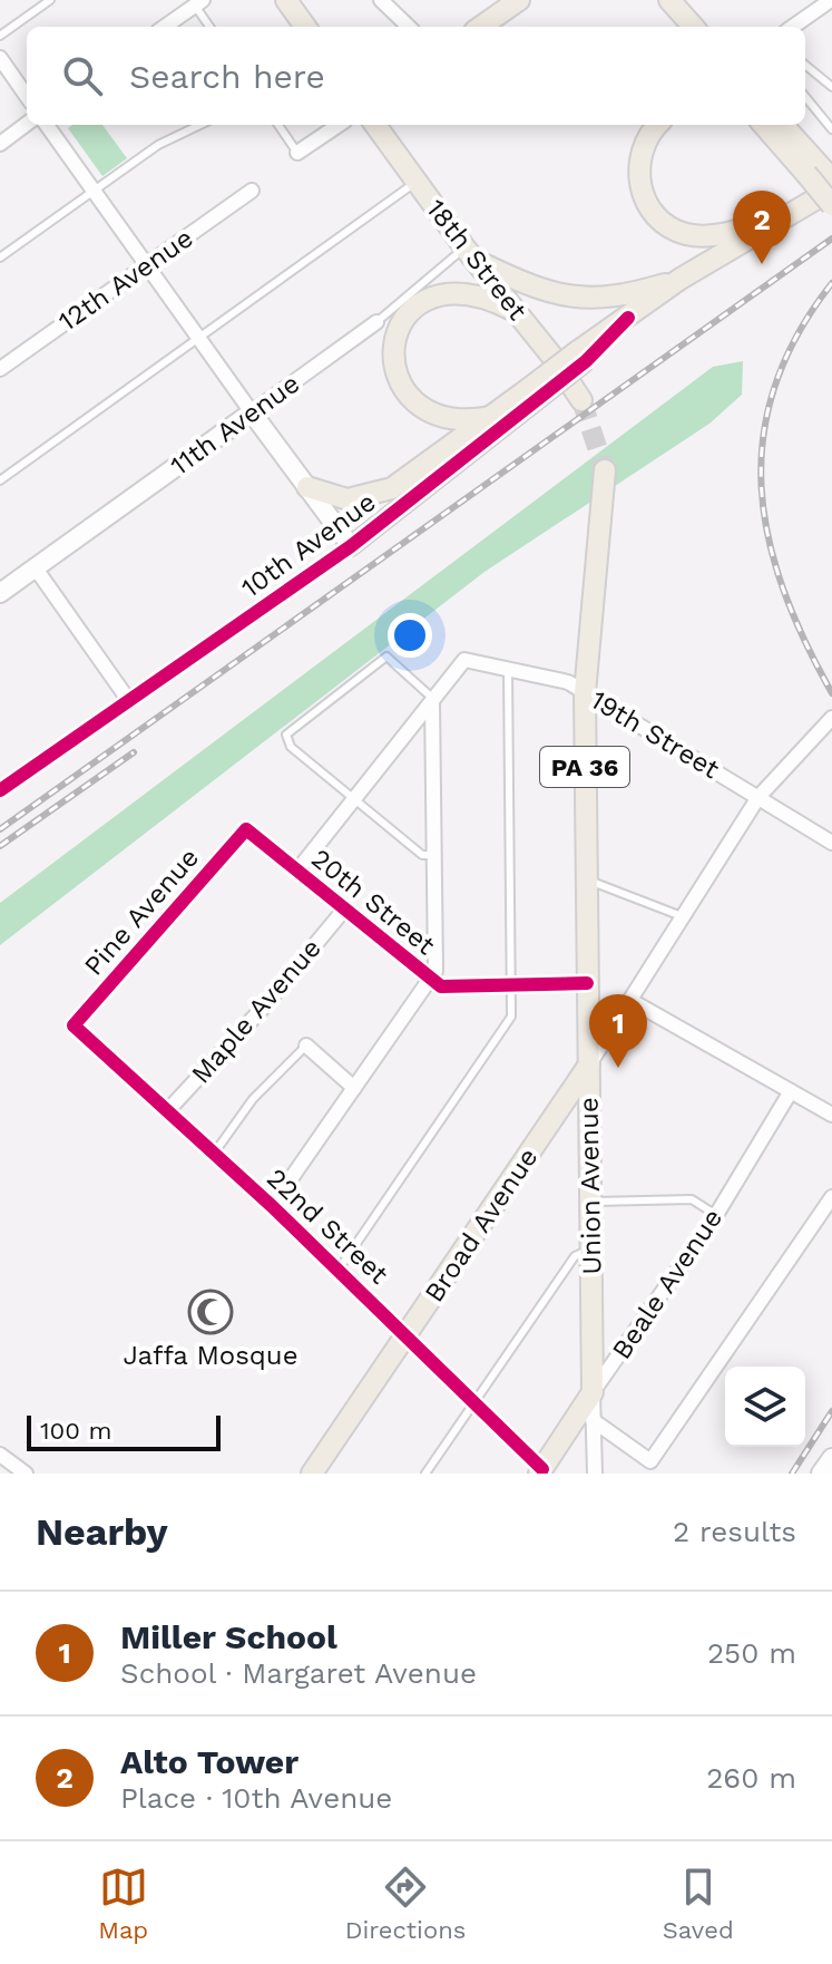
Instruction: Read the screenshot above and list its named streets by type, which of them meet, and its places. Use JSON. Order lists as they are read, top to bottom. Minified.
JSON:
{"streets":{"main road":["18th Street","PA 36","Union Avenue","Broad Avenue","Beale Avenue"],"street":["12th Avenue","11th Avenue","10th Avenue","19th Street","20th Street","Pine Avenue","Maple Avenue","22nd Street"]},"crossings":[["18th Street","11th Avenue"],["19th Street","Union Avenue"],["20th Street","Pine Avenue"],["20th Street","Maple Avenue"],["20th Street","Union Avenue"],["Pine Avenue","22nd Street"],["Maple Avenue","22nd Street"],["Union Avenue","Broad Avenue"],["Union Avenue","Beale Avenue"],["Broad Avenue","22nd Street"],["22nd Street","Beale Avenue"]],"places":{"mosque":["Jaffa Mosque"]},"scale_bar":"100 m","page":{"search":"Search here","pins":["2","1"],"scale":"100 m","heading":["Nearby","2 results"],"list":[{"mark":"1","name":"Miller School","note":"School · Margaret Avenue","value":"250 m"},{"mark":"2","name":"Alto Tower","note":"Place · 10th Avenue","value":"260 m"}],"nav":["Map","Directions","Saved"]}}
